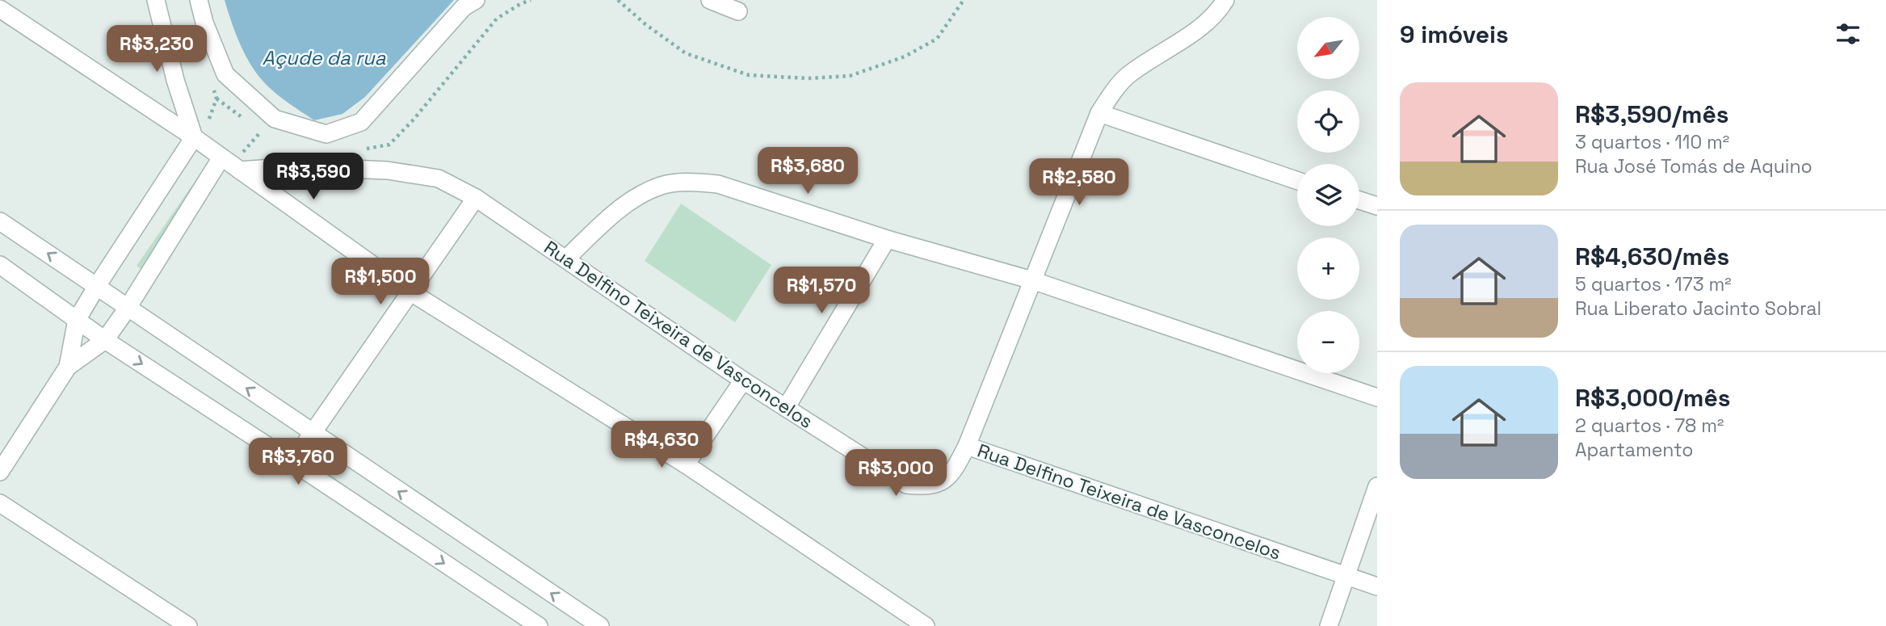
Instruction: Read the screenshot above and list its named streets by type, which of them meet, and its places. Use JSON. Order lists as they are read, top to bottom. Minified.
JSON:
{"streets":{"street":["Rua Delfino Teixeira de Vasconcelos"]},"water":["Açude da rua"],"north":"bottom left","page":{"heading":"9 imóveis","map_buttons":["+","−"],"price":["R$3,230","R$3,680","R$3,590","R$2,580","R$1,500","R$1,570","R$4,630","R$3,760","R$3,000"],"list":[{"name":"R$3,590/mês","note":"3 quartos · 110 m² · Rua José Tomás de Aquino"},{"name":"R$4,630/mês","note":"5 quartos · 173 m² · Rua Liberato Jacinto Sobral"},{"name":"R$3,000/mês","note":"2 quartos · 78 m² · Apartamento"}]}}
